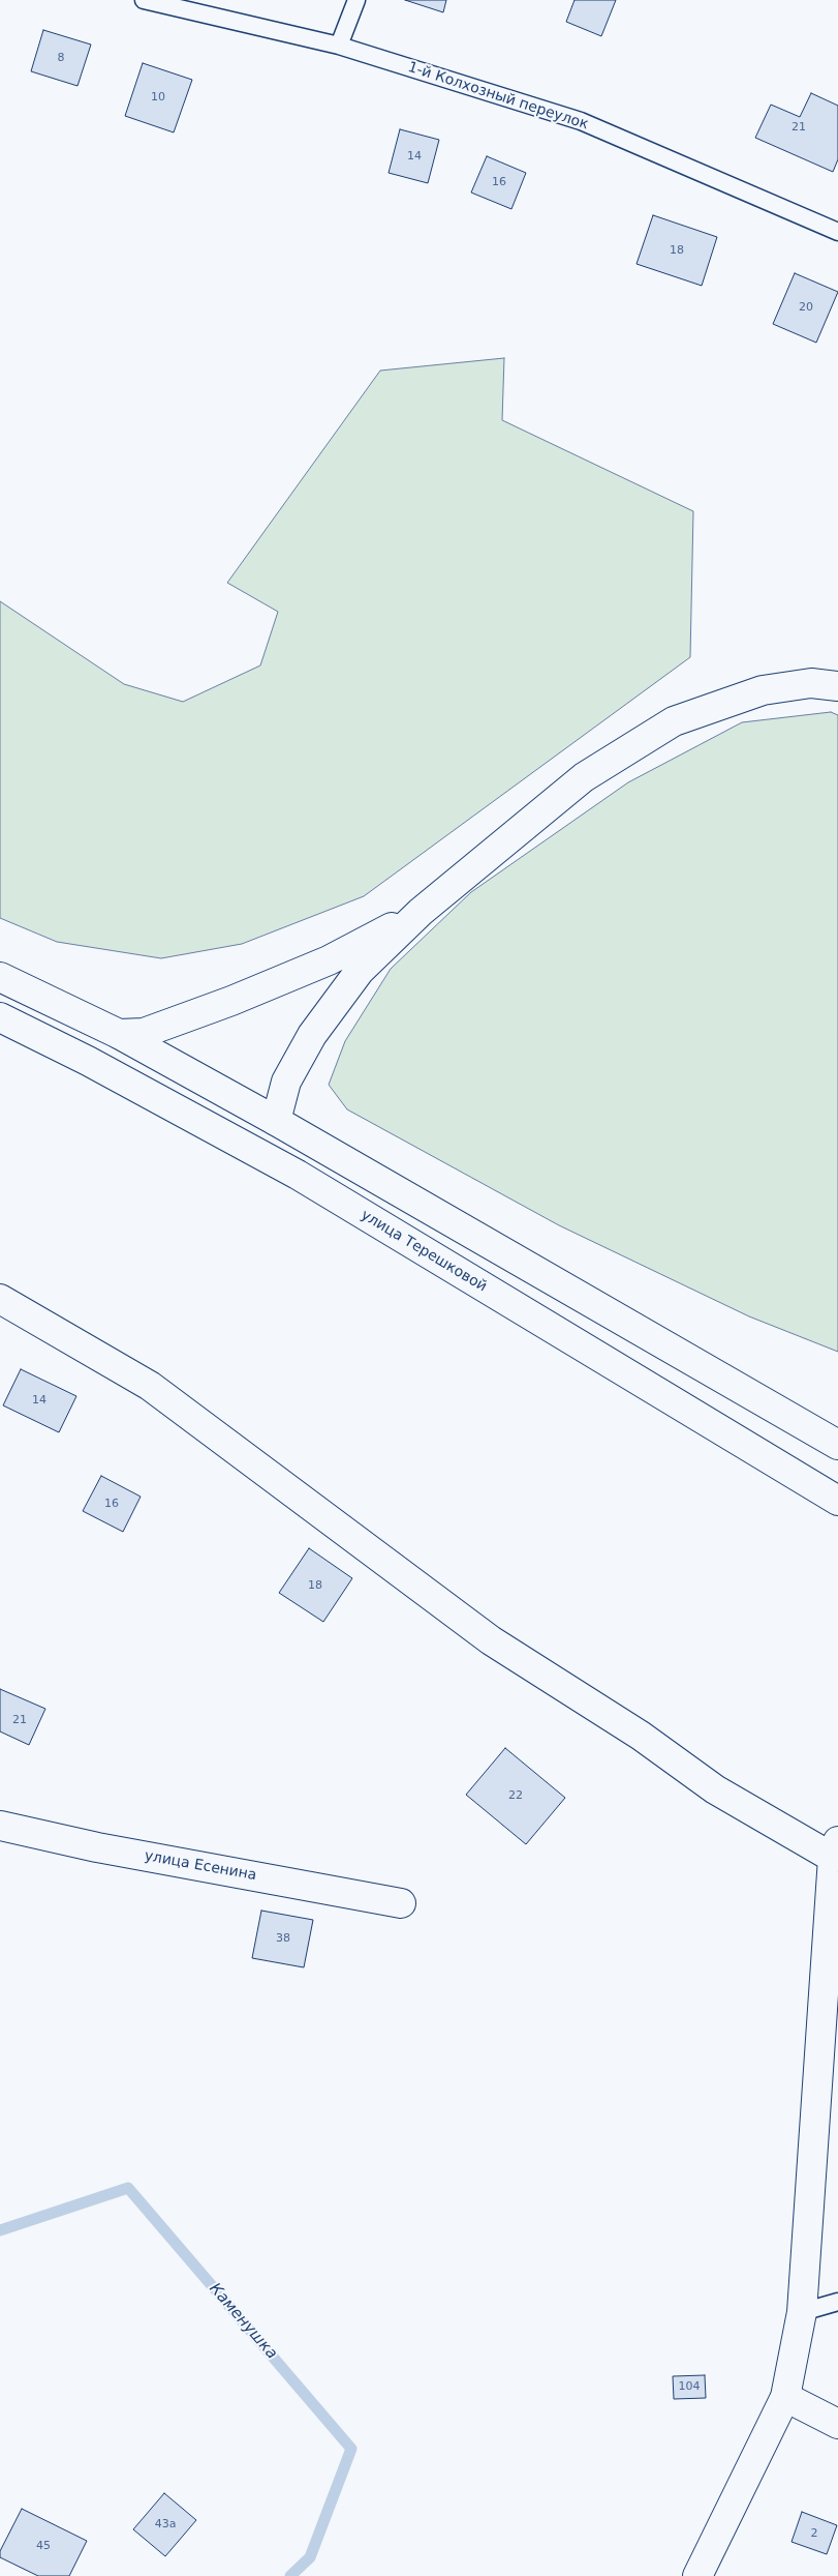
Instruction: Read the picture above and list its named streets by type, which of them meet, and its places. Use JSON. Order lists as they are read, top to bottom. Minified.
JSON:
{"streets":{"street":["улица Терешковой","улица Есенина"],"lane":["1-й Колхозный переулок"]},"water":["Каменушка"],"house_numbers":["8","10","21","14","16","18","20","14","16","18","21","22","38","104","43а","2","45"]}
